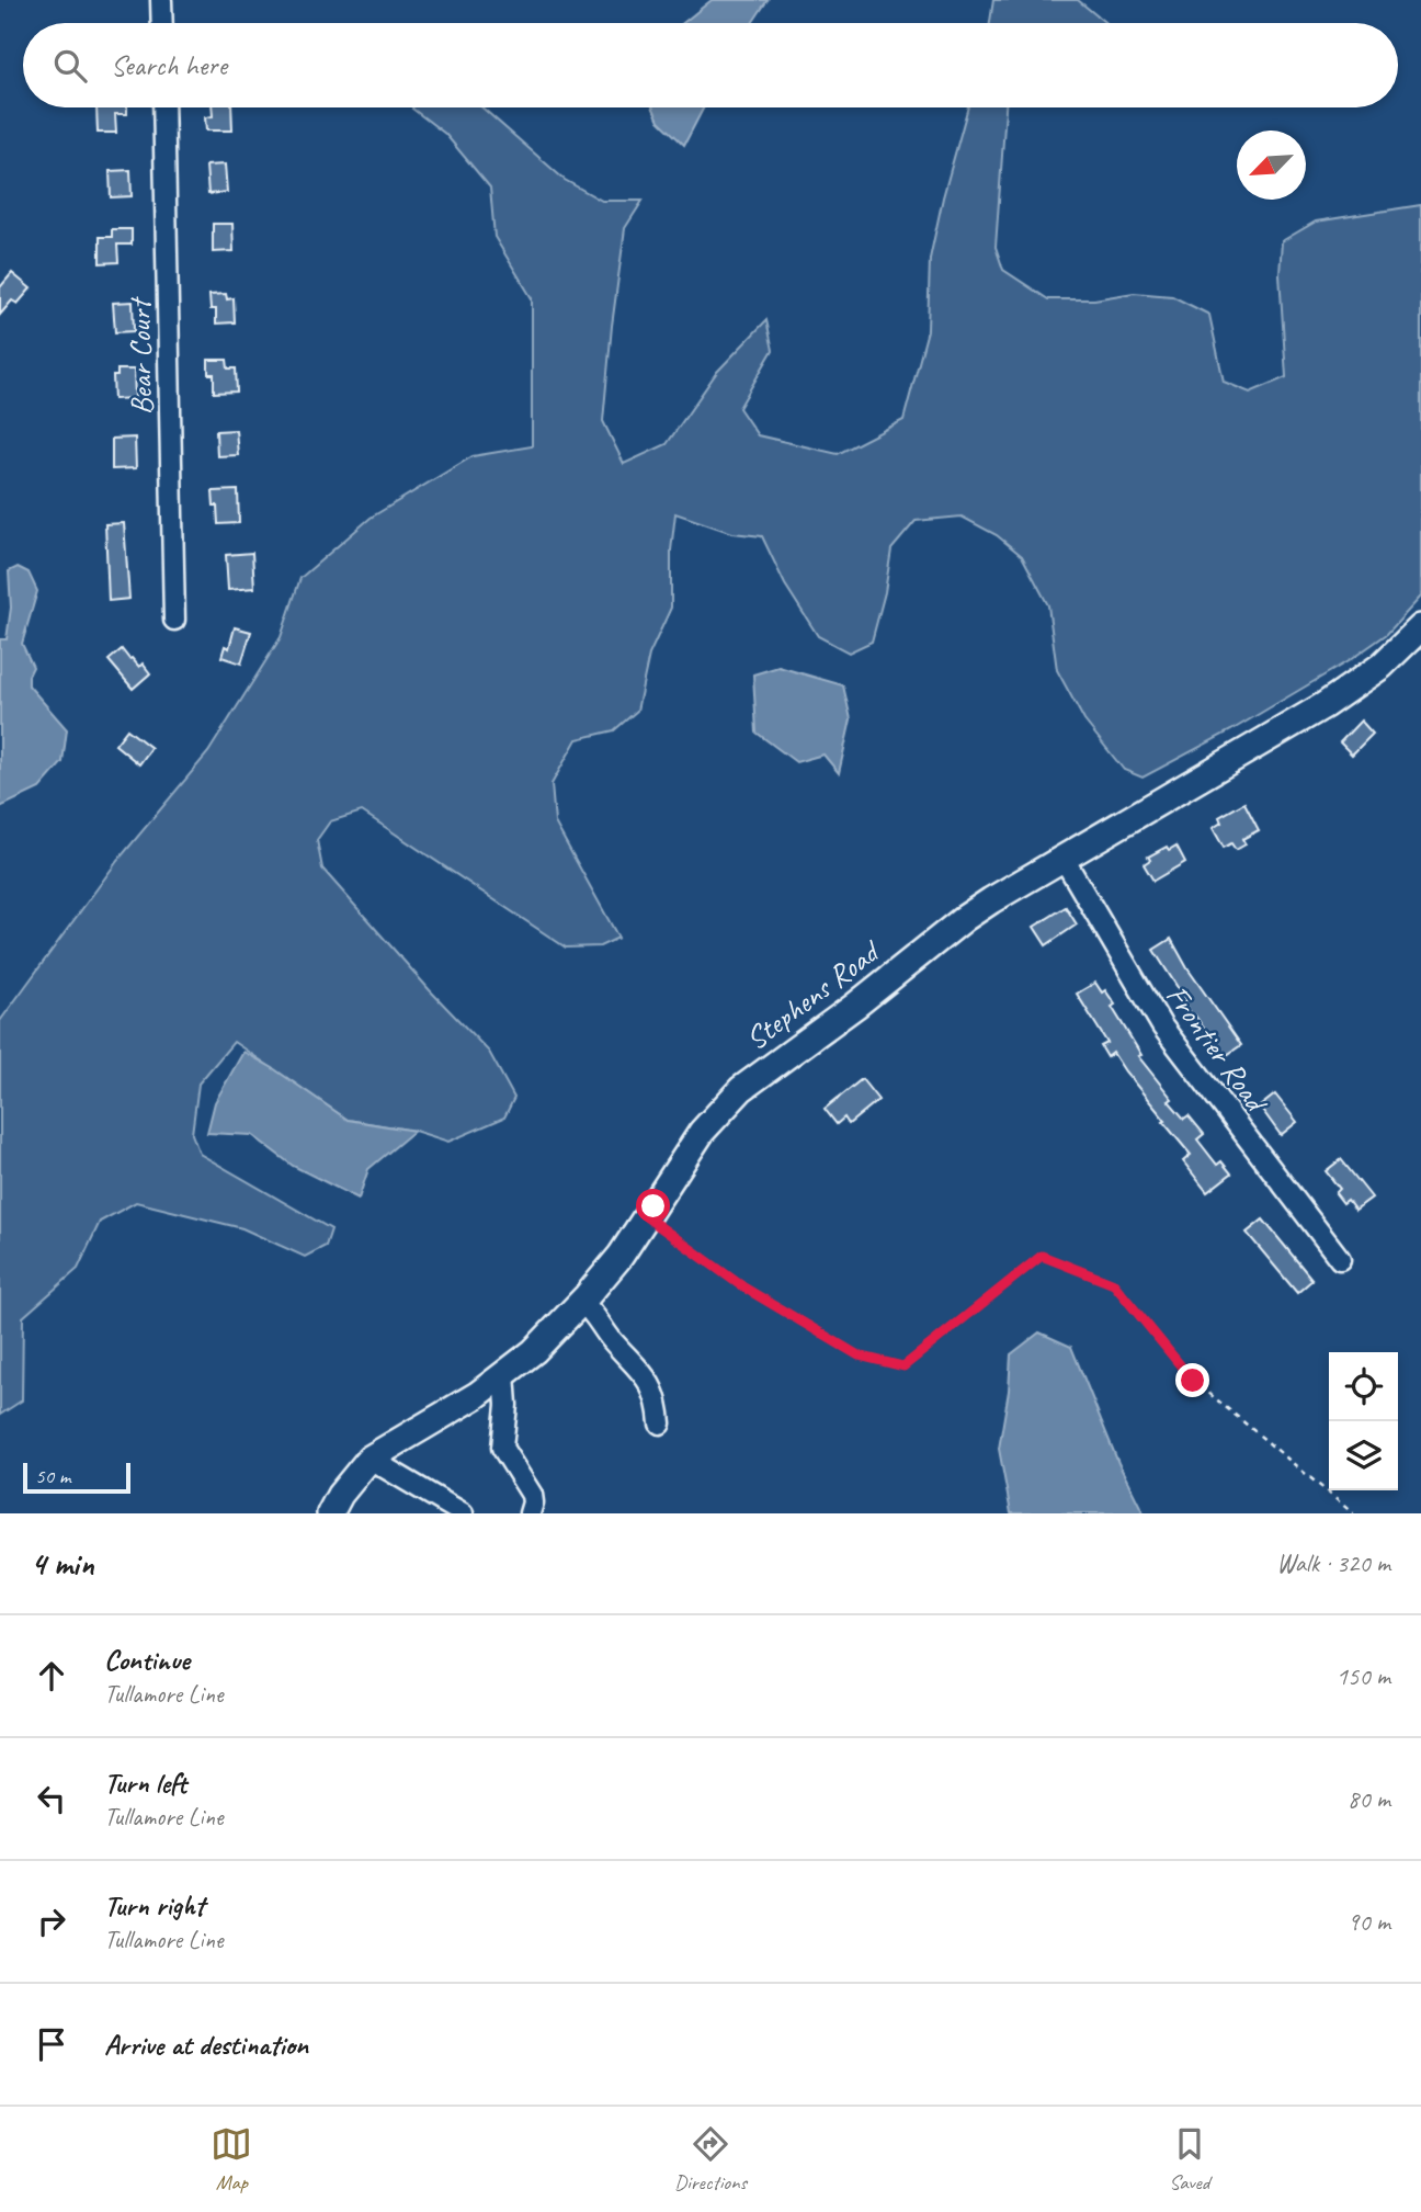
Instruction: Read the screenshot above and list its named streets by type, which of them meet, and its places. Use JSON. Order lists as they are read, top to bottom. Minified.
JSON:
{"streets":{"main road":["Stephens Road"],"street":["Bear Court","Frontier Road"]},"crossings":[["Stephens Road","Frontier Road"]],"scale_bar":"50 m","north":"bottom left","page":{"search":"Search here","scale":"50 m","heading":["4 min","Walk · 320 m"],"list":[["Continue","Tullamore Line","150 m"],["Turn left","Tullamore Line","80 m"],["Turn right","Tullamore Line","90 m"],"Arrive at destination"],"nav":["Map","Directions","Saved"]}}
